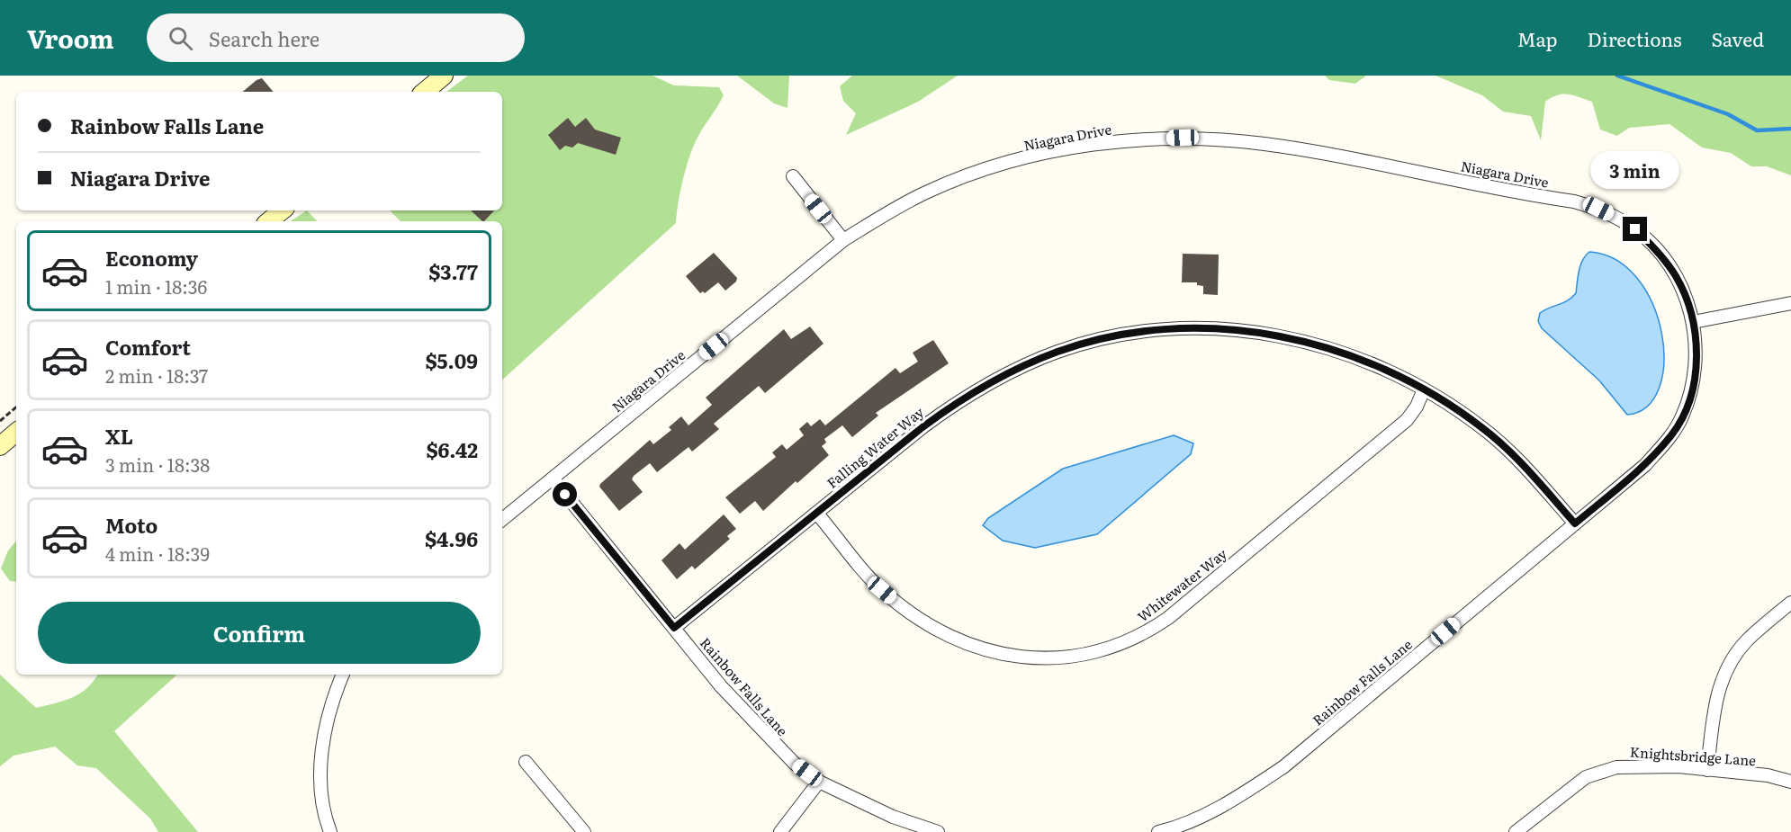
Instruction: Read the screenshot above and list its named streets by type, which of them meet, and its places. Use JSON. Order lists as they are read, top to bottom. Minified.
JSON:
{"streets":{"street":["Niagara Drive","Falling Water Way","Whitewater Way","Rainbow Falls Lane","Knightsbridge Lane"]},"crossings":[["Niagara Drive","Rainbow Falls Lane"],["Falling Water Way","Whitewater Way"],["Falling Water Way","Rainbow Falls Lane"]],"page":{"header":"Vroom","search":"Search here","nav":["Map","Directions","Saved"],"banner":["Rainbow Falls Lane","Niagara Drive"],"bubble":"3 min","list":[{"name":"Economy","note":"1 min · 18:36","value":"$3.77"},{"name":"Comfort","note":"2 min · 18:37","value":"$5.09"},{"name":"XL","note":"3 min · 18:38","value":"$6.42"},{"name":"Moto","note":"4 min · 18:39","value":"$4.96"}],"buttons":"Confirm"}}
